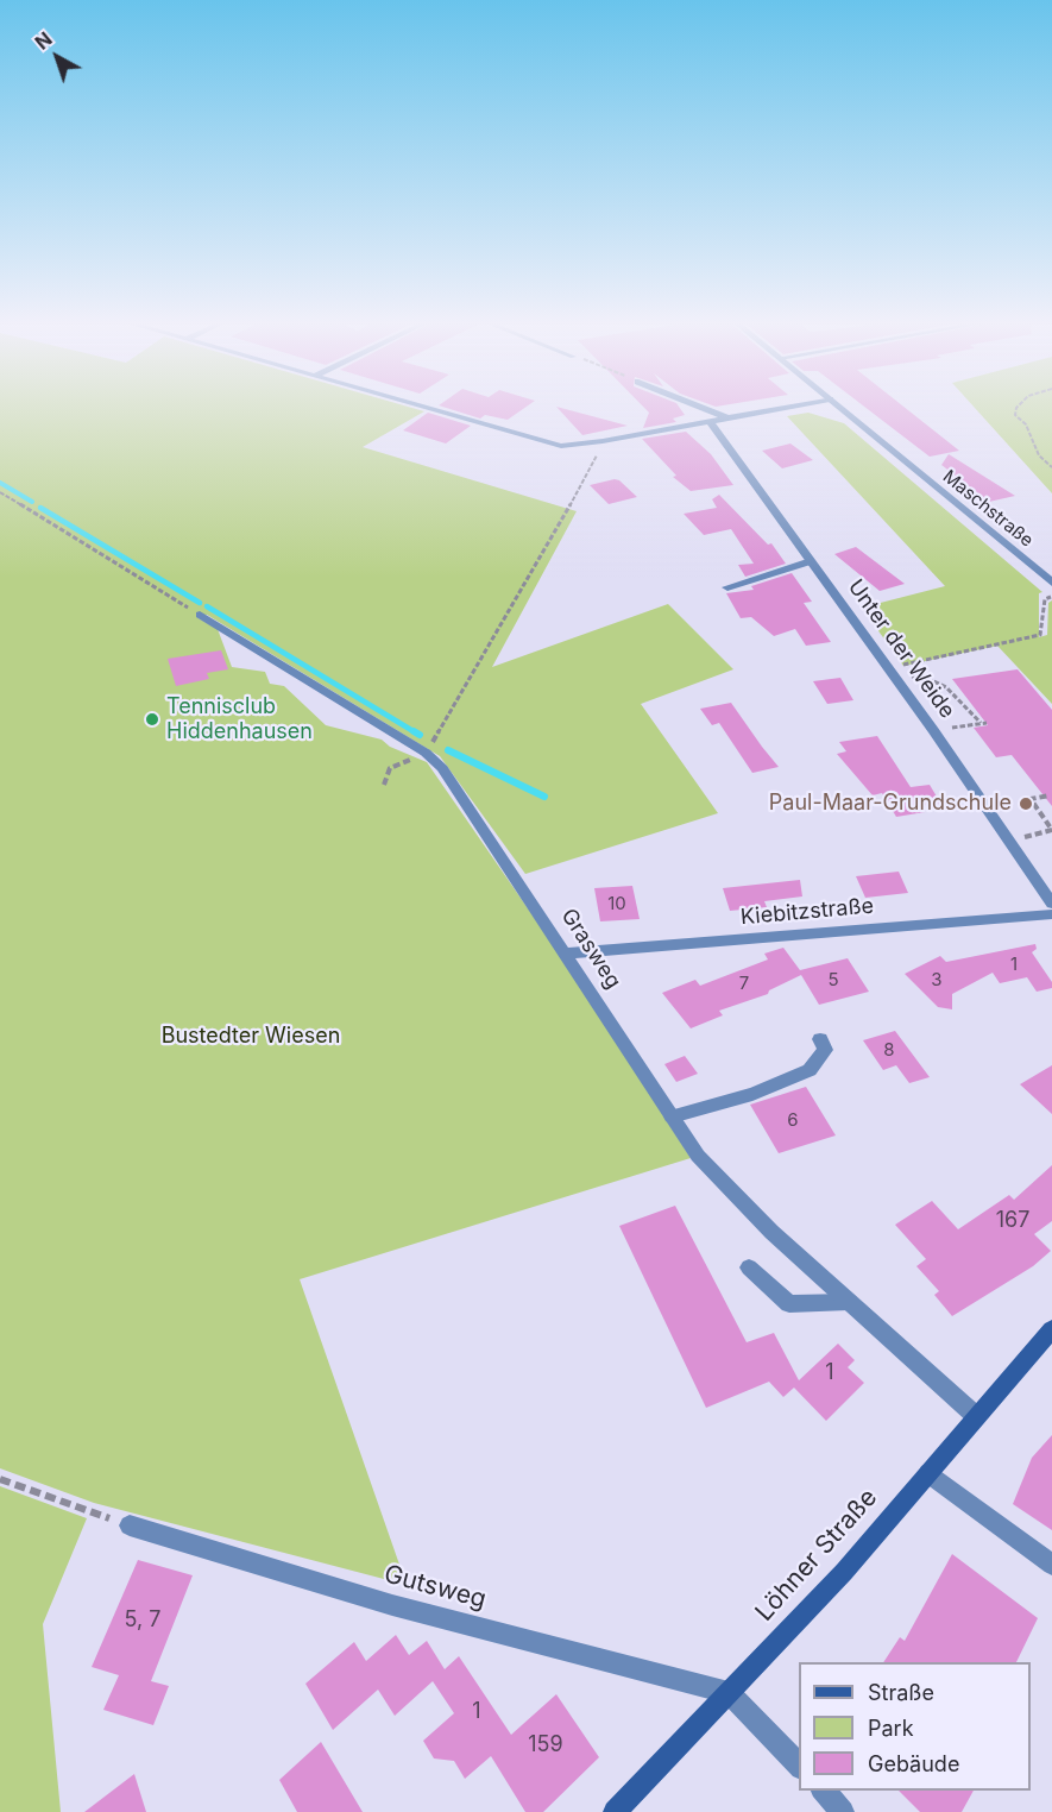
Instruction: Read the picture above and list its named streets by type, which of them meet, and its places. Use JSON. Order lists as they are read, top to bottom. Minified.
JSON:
{"streets":{"main road":["Löhner Straße"],"street":["Maschstraße","Unter der Weide","Kiebitzstraße","Grasweg","Gutsweg"]},"crossings":[["Kiebitzstraße","Grasweg"],["Grasweg","Löhner Straße"],["Löhner Straße","Gutsweg"]],"parks":["Bustedter Wiesen"],"places":["Tennisclub Hiddenhausen","Paul-Maar-Grundschule"],"house_numbers":["10","1","5","3","7","8","6","167","1","5, 7","1","159"],"legend":["Straße","Park","Gebäude"],"north":"top left"}
